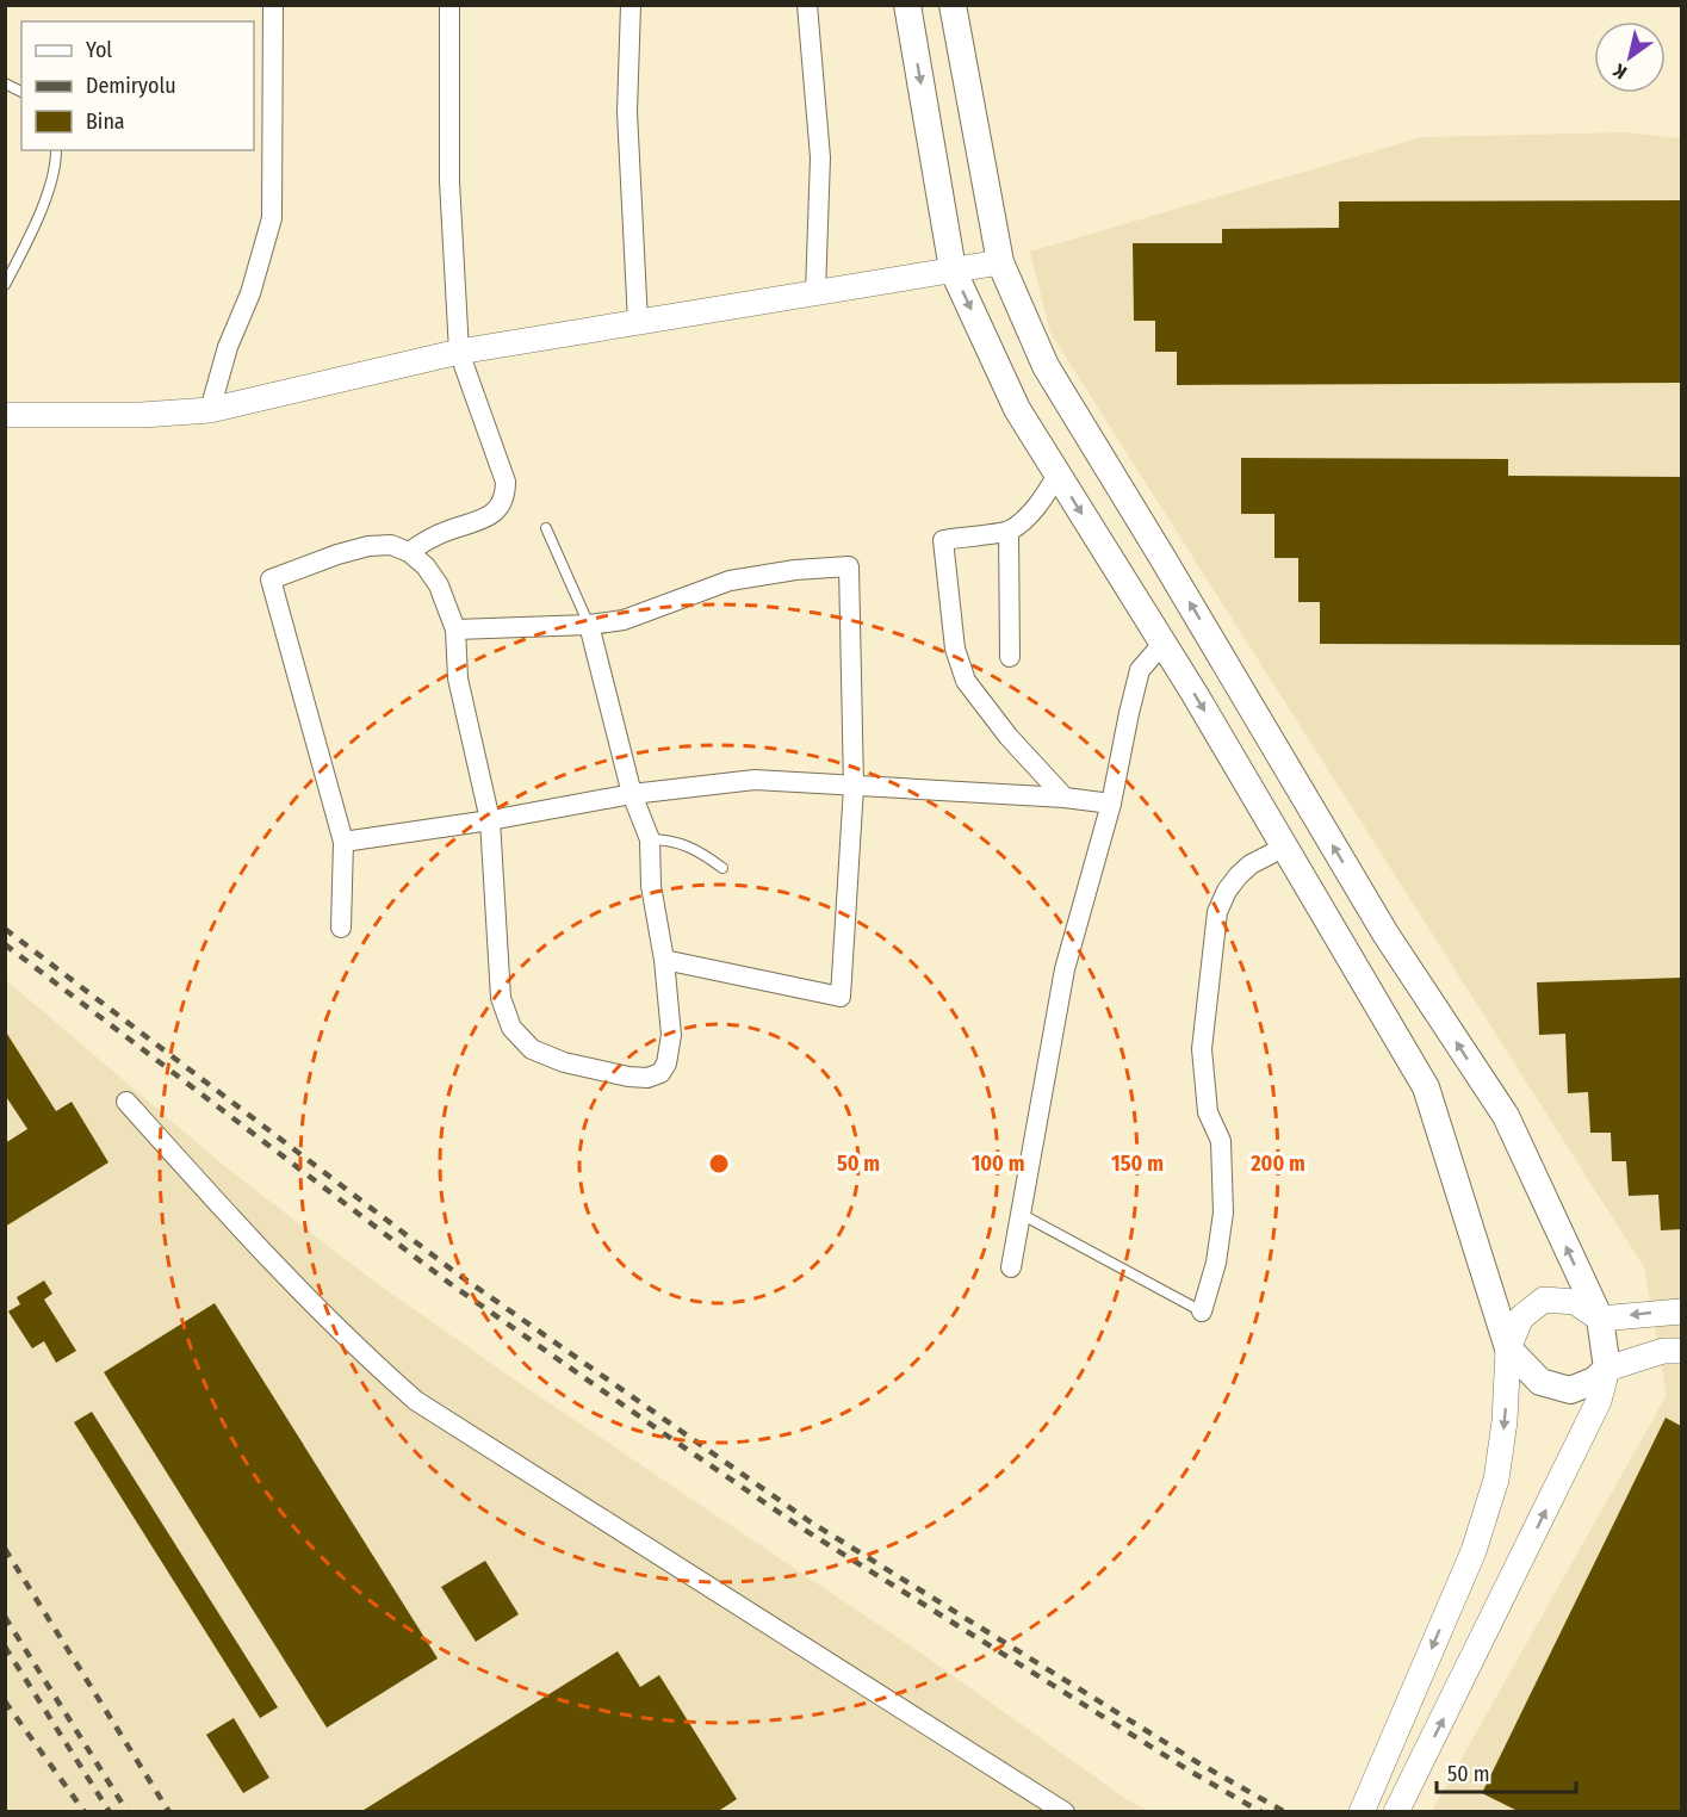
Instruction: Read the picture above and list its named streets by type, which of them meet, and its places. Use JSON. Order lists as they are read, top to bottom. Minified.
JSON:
{"legend":["Yol","Demiryolu","Bina"],"scale_bar":"50 m","north":"bottom left","rings":["50 m","100 m","150 m","200 m"]}
